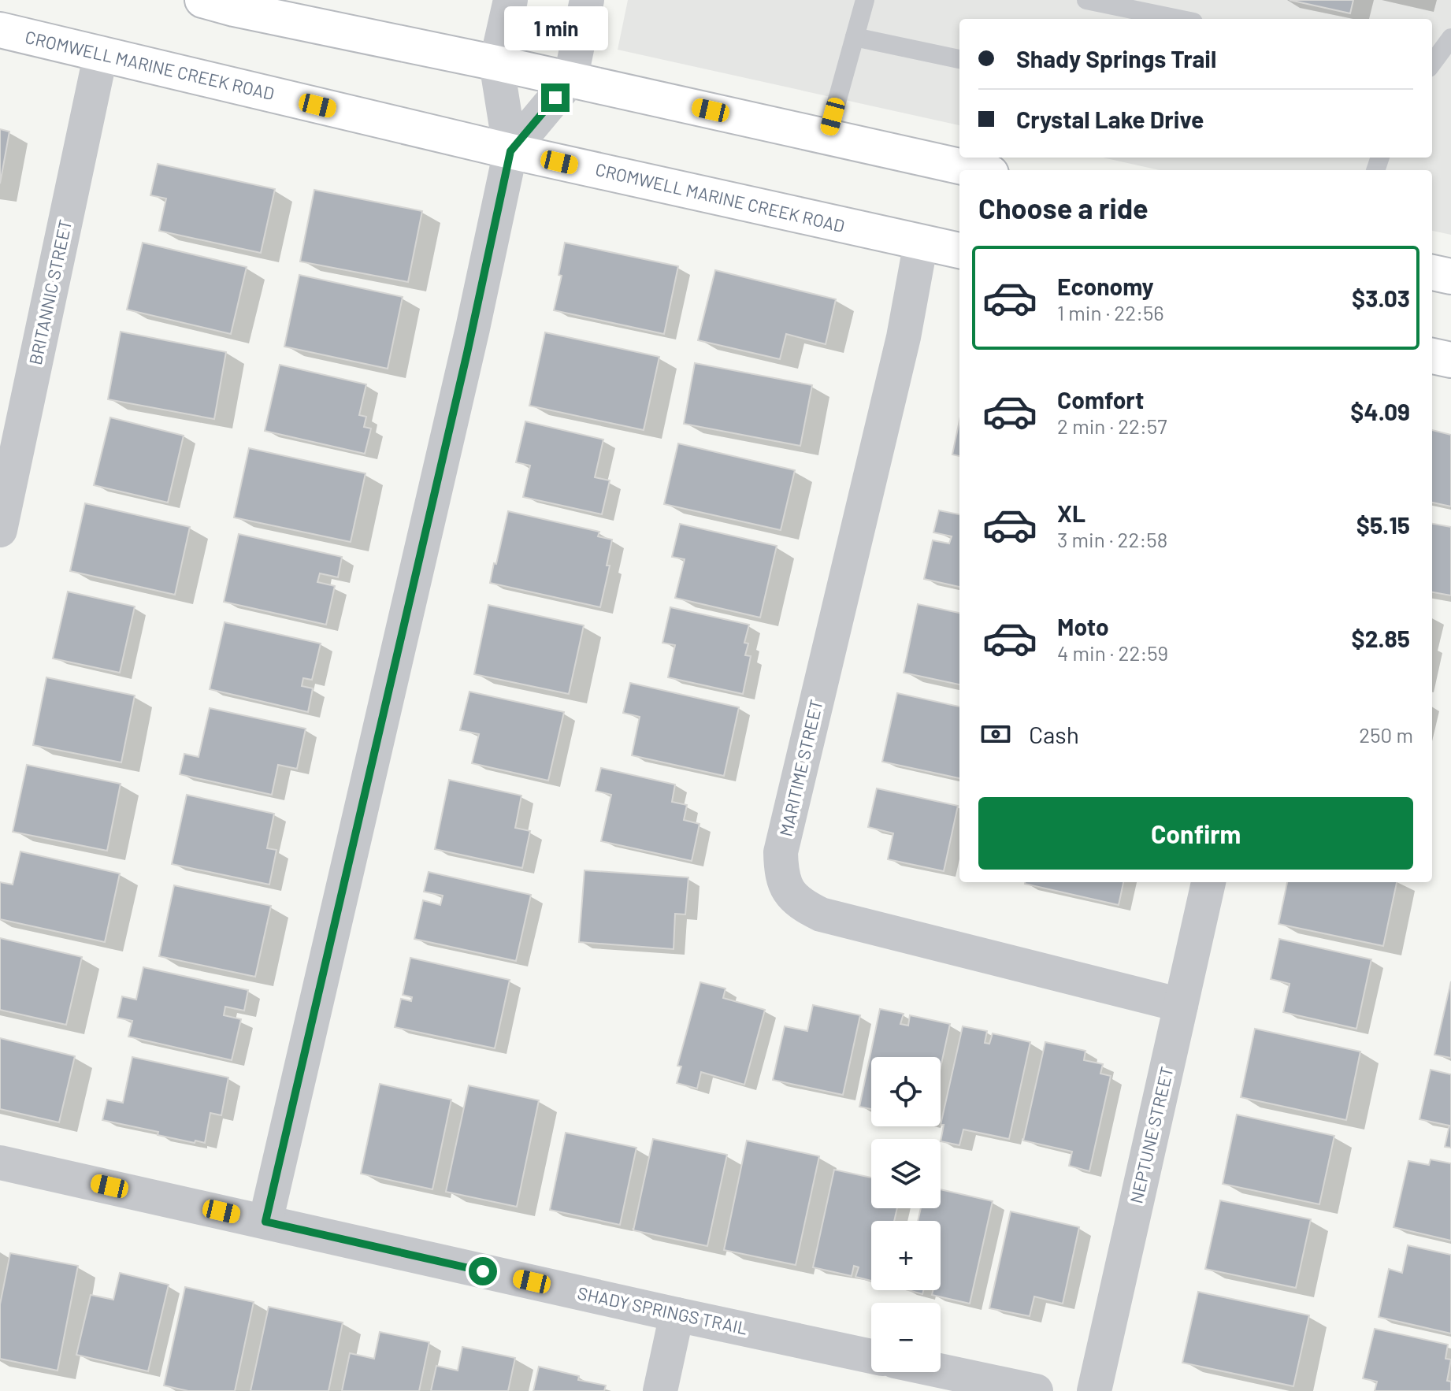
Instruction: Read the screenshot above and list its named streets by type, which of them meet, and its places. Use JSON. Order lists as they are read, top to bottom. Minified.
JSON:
{"streets":{"main road":["CROMWELL MARINE CREEK ROAD"],"street":["BRITANNIC STREET","MARITIME STREET","NEPTUNE STREET","SHADY SPRINGS TRAIL"]},"crossings":[["CROMWELL MARINE CREEK ROAD","BRITANNIC STREET"],["CROMWELL MARINE CREEK ROAD","MARITIME STREET"],["MARITIME STREET","NEPTUNE STREET"]],"page":{"bubble":"1 min","banner":["Shady Springs Trail","Crystal Lake Drive"],"heading":"Choose a ride","list":[{"name":"Economy","note":"1 min · 22:56","value":"$3.03"},{"name":"Comfort","note":"2 min · 22:57","value":"$4.09"},{"name":"XL","note":"3 min · 22:58","value":"$5.15"},{"name":"Moto","note":"4 min · 22:59","value":"$2.85"}],"pay":["Cash","250 m"],"buttons":"Confirm","map_buttons":["+","−"]}}
